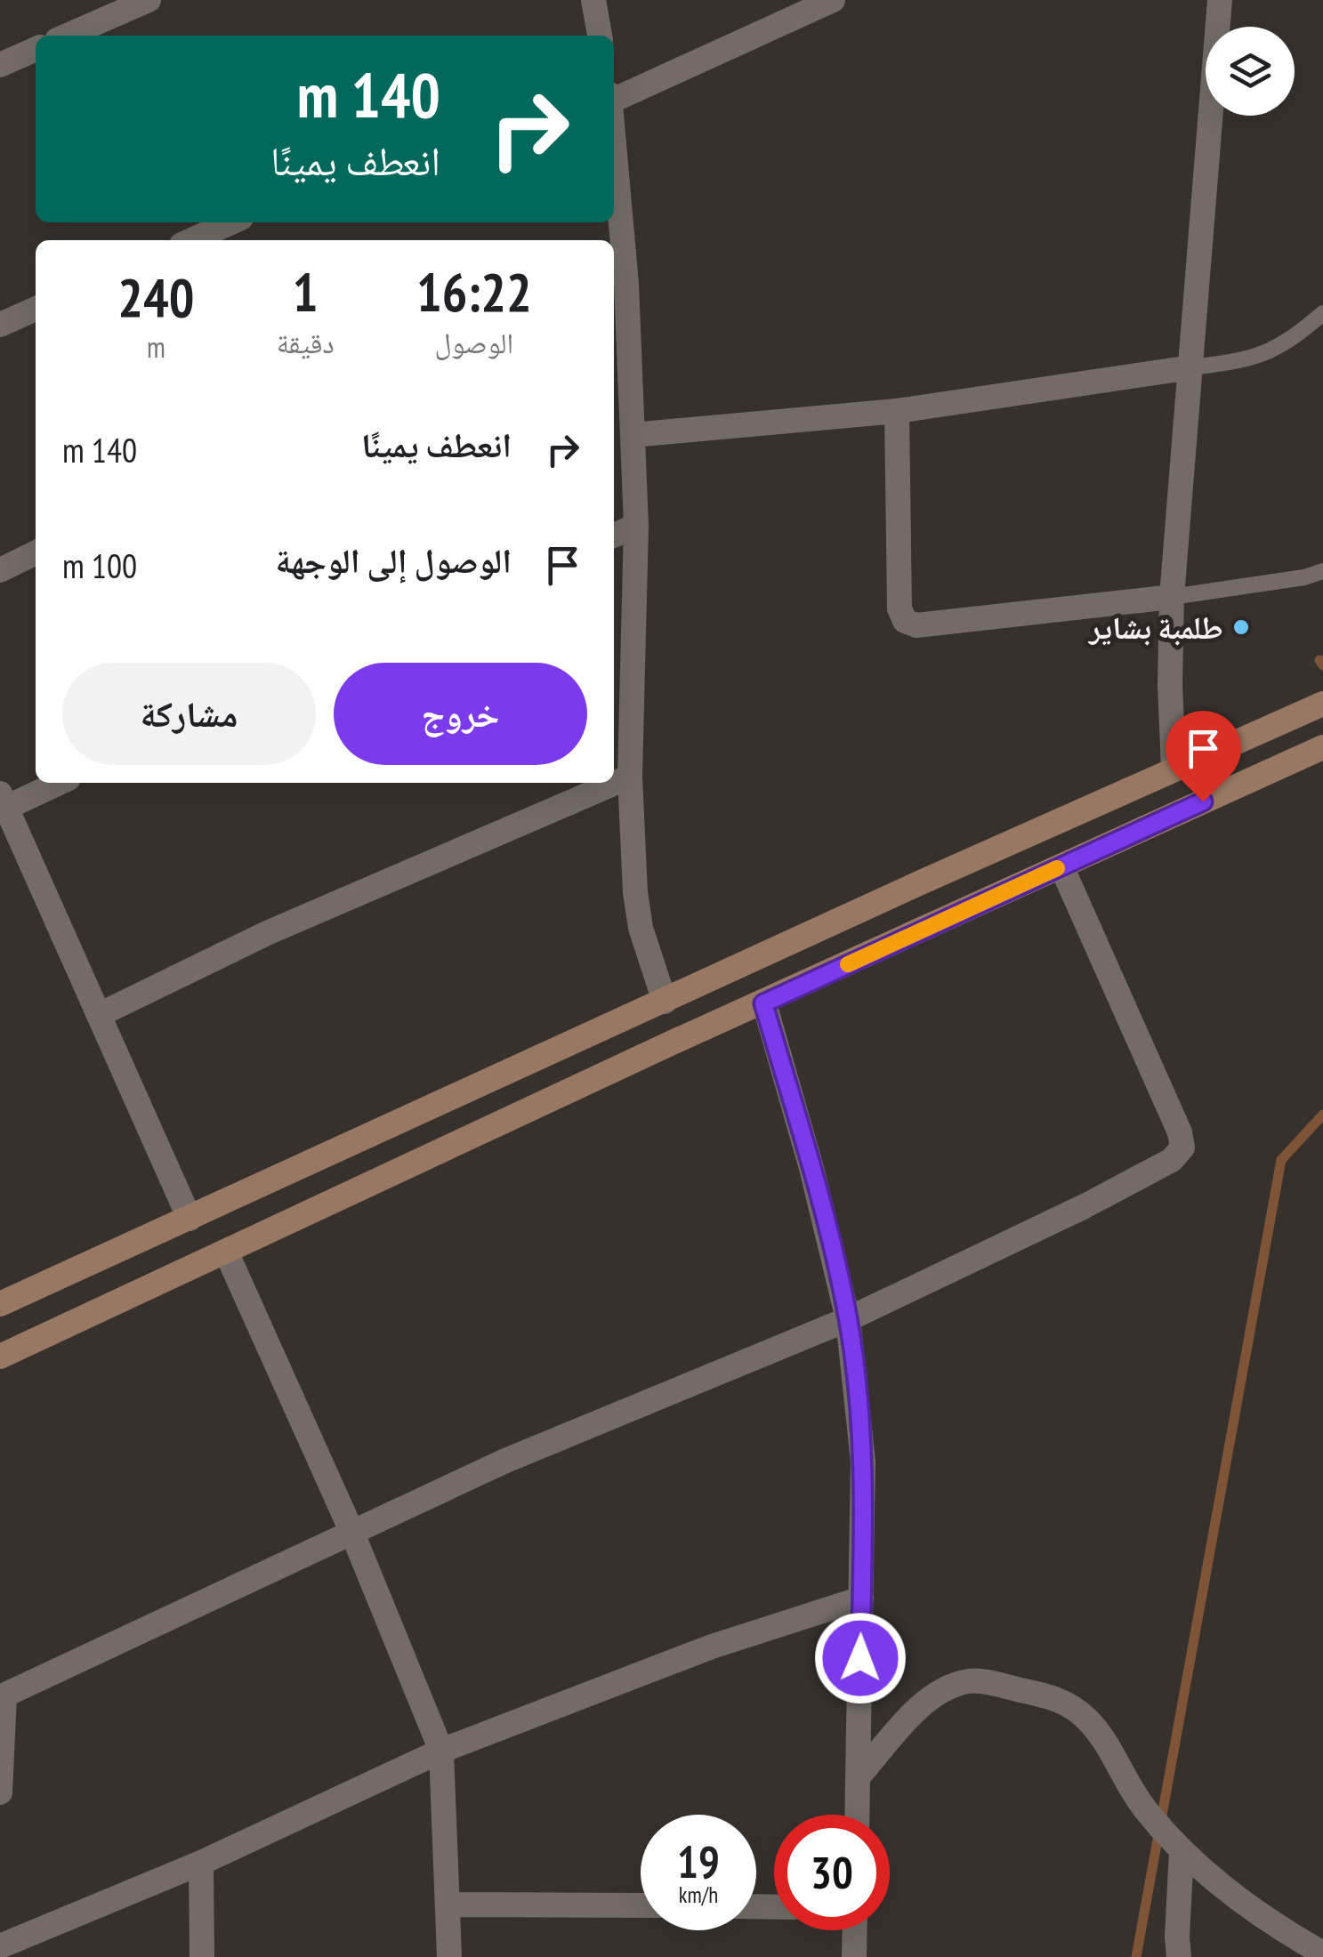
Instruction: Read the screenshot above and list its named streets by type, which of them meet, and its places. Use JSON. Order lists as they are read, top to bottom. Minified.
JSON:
{"places":["طلمبة بشاير"],"page":{"turn":["140 m","انعطف يمينًا"],"eta":["16:22","الوصول","1","دقيقة","240","m"],"list":[{"name":"انعطف يمينًا","value":"140 m"},{"name":"الوصول إلى الوجهة","value":"100 m"}],"buttons":["خروج","مشاركة"],"speed":"19 km/h","limit":"30"}}
